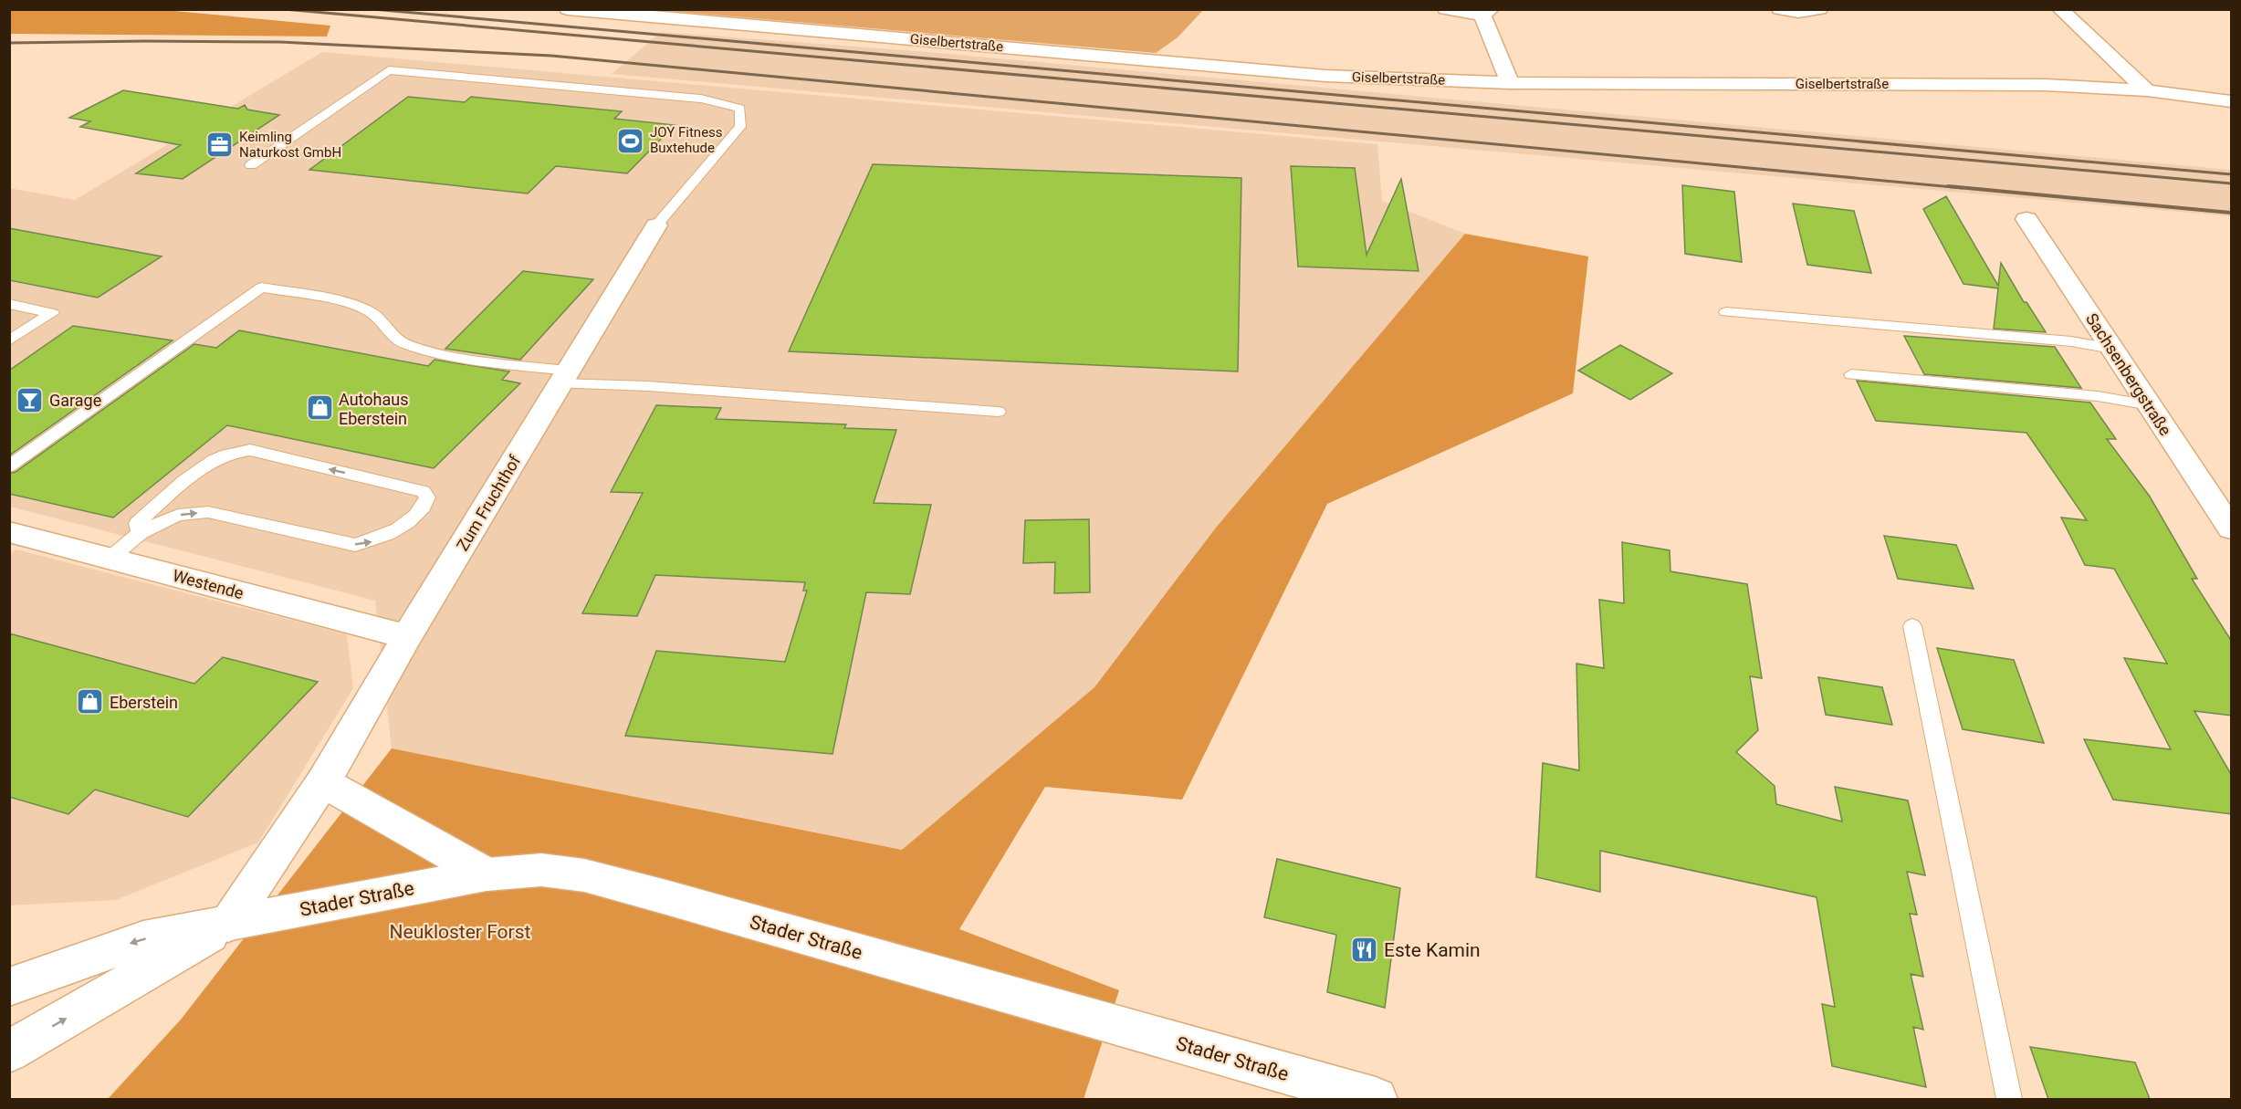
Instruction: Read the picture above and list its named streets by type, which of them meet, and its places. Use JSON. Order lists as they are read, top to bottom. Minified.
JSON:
{"streets":{"street":["Giselbertstraße","Sachsenbergstraße","Zum Fruchthof","Westende","Stader Straße"]},"crossings":[["Zum Fruchthof","Westende"],["Zum Fruchthof","Stader Straße"]],"parks":["Neukloster Forst"],"places":{"sports":["JOY Fitness Buxtehude"],"office":["Keimling Naturkost GmbH"],"bar":["Garage"],"shop":["Autohaus Eberstein","Eberstein"],"restaurant":["Este Kamin"]}}
